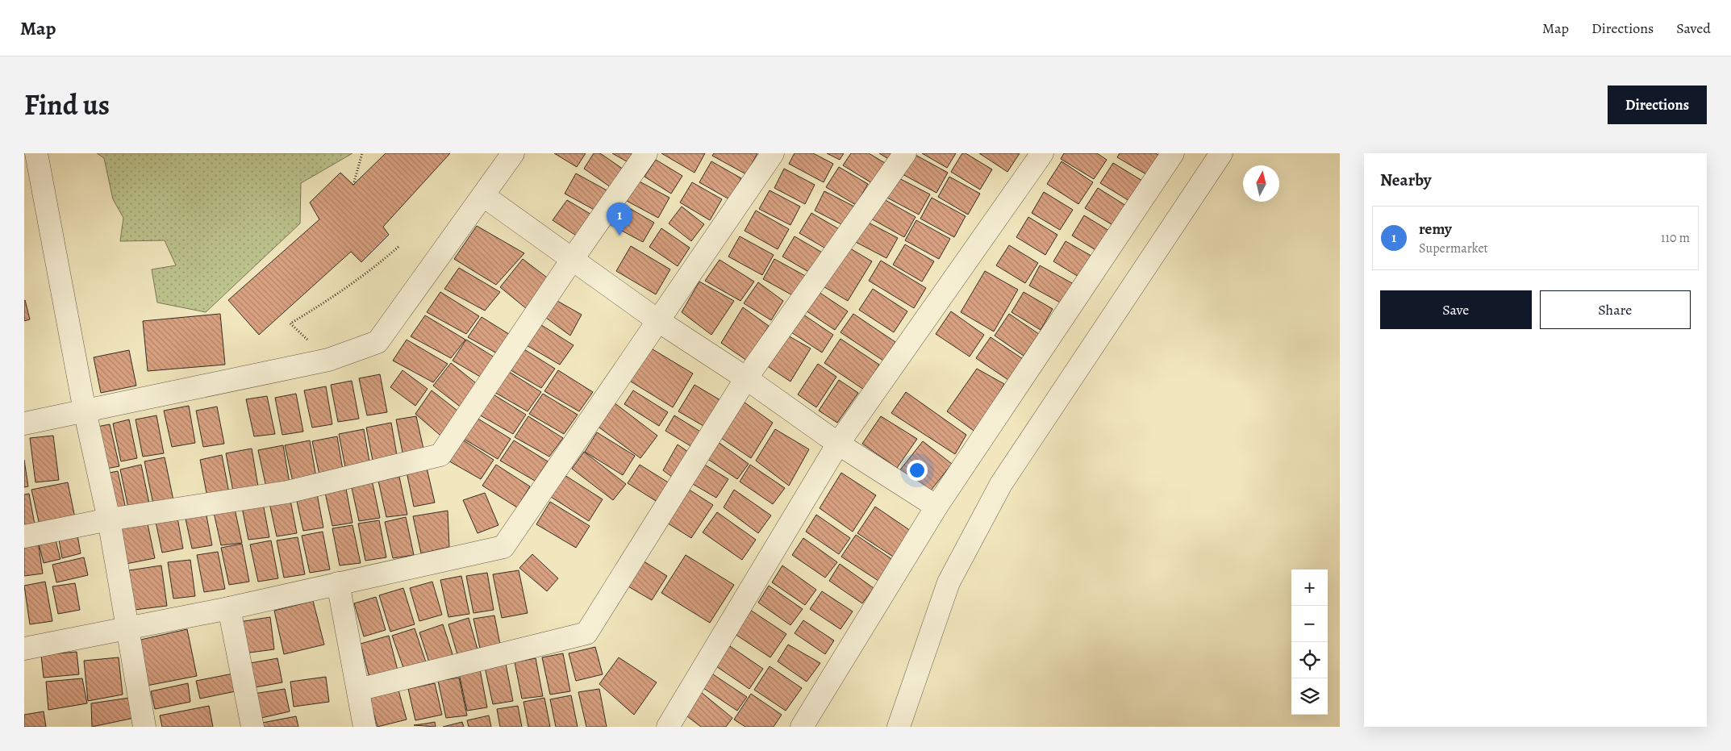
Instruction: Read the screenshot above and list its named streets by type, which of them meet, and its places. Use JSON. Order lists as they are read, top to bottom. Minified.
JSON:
{"north":"top","page":{"header":"Map","nav":["Map","Directions","Saved"],"title":"Find us","buttons":["Directions",["Save","Share"]],"heading":"Nearby","pins":"1","list":[{"mark":"1","name":"remy","note":"Supermarket","value":"110 m"}],"map_buttons":["+","−"]}}
